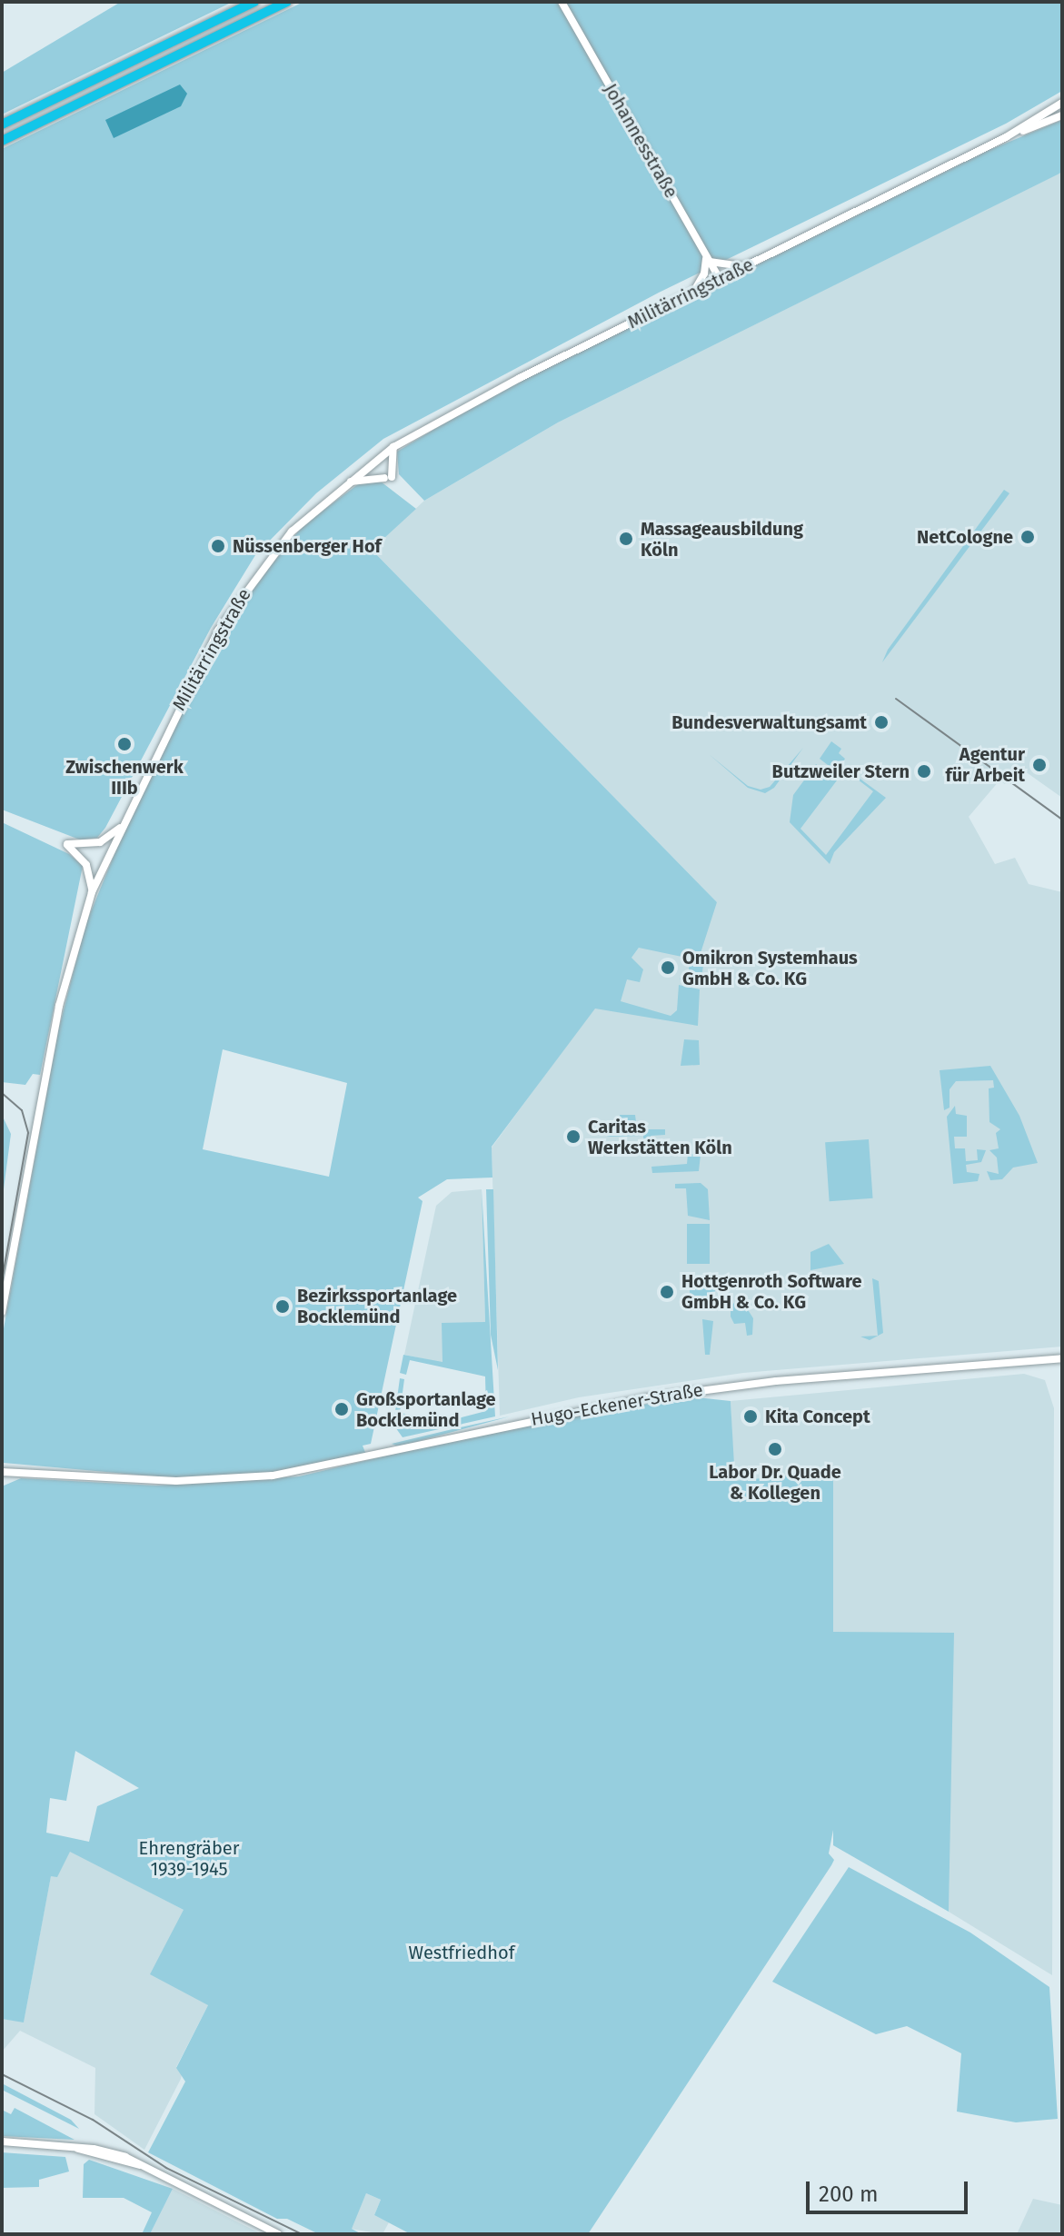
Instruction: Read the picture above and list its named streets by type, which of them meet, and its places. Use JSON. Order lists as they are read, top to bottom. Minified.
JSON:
{"streets":{"main road":["Johannesstraße","Militärringstraße","Hugo-Eckener-Straße"]},"crossings":[["Johannesstraße","Militärringstraße"]],"parks":["Ehrengräber 1939-1945","Westfriedhof"],"places":["NetCologne","Massageausbildung Köln","Nüssenberger Hof","Bundesverwaltungsamt","Zwischenwerk IIIb","Agentur für Arbeit","Butzweiler Stern","Omikron Systemhaus GmbH & Co. KG","Caritas Werkstätten Köln","Hottgenroth Software GmbH & Co. KG","Bezirkssportanlage Bocklemünd","Großsportanlage Bocklemünd","Kita Concept","Labor Dr. Quade & Kollegen"],"scale_bar":"200 m"}
